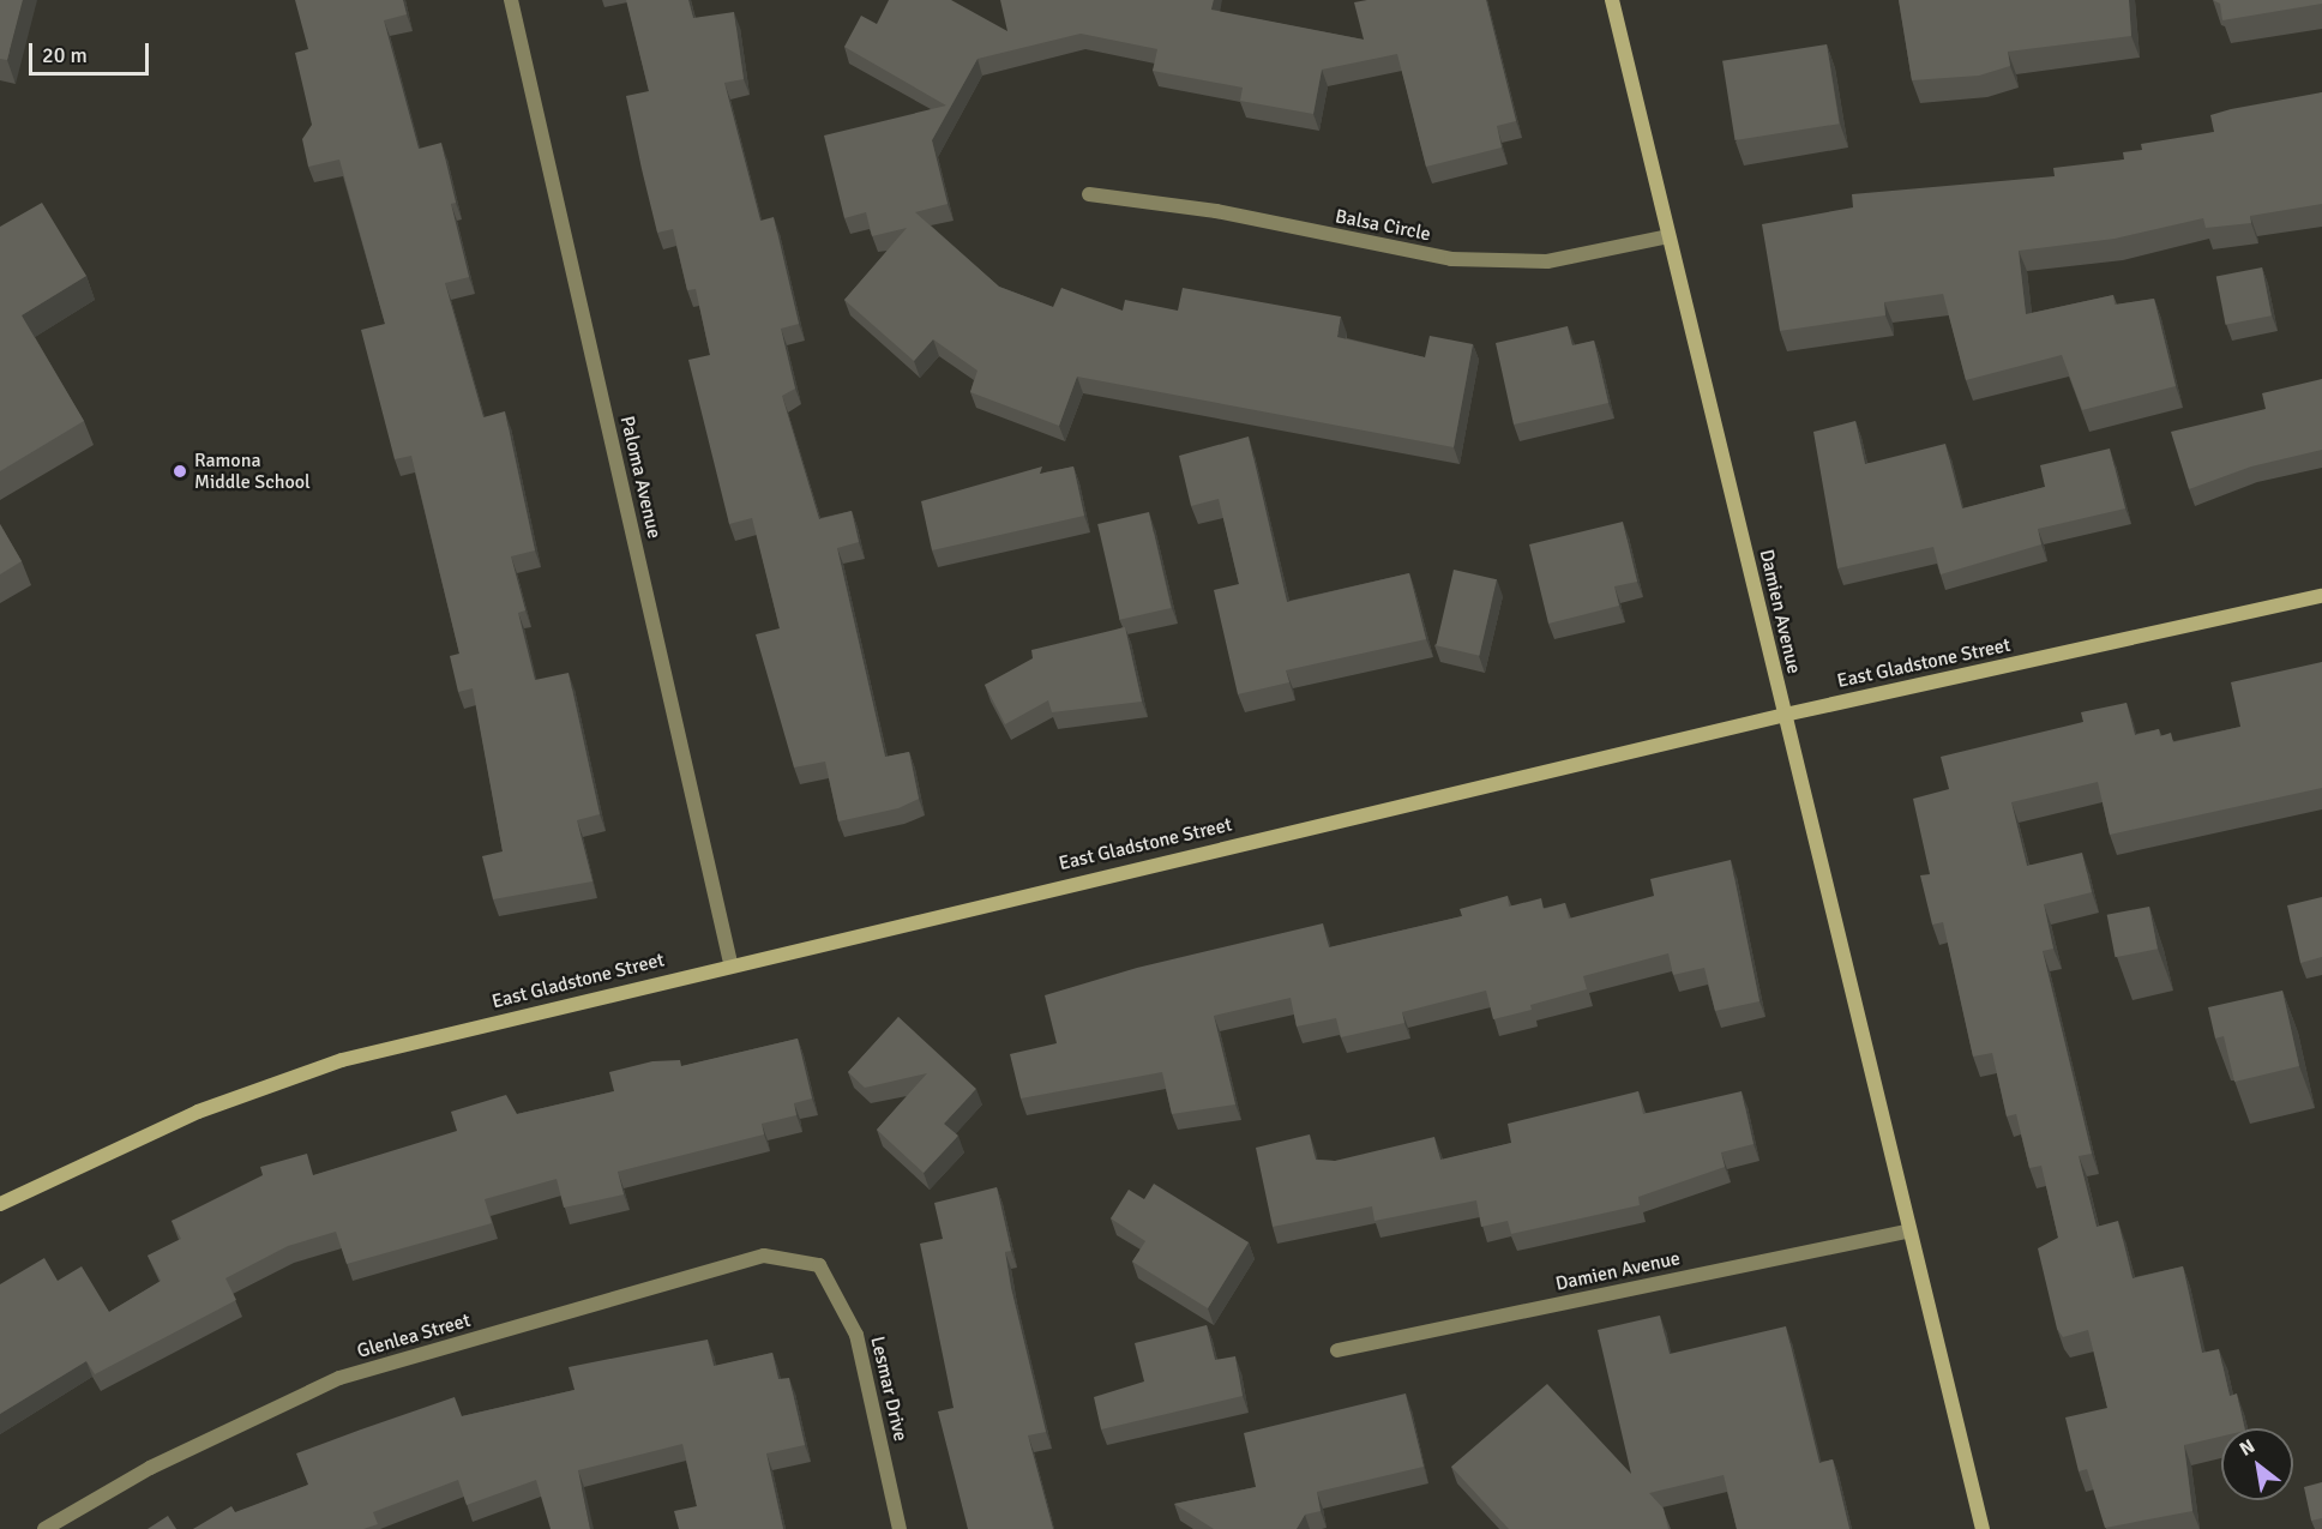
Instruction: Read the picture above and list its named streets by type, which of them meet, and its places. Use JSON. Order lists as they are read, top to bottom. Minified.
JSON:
{"streets":{"street":["Balsa Circle","Paloma Avenue","Damien Avenue","East Gladstone Street","Glenlea Street","Lesmar Drive"]},"crossings":[["Balsa Circle","Damien Avenue"],["Paloma Avenue","East Gladstone Street"],["Damien Avenue","East Gladstone Street"],["Glenlea Street","Lesmar Drive"]],"places":["Ramona Middle School"],"scale_bar":"20 m","north":"top left"}
